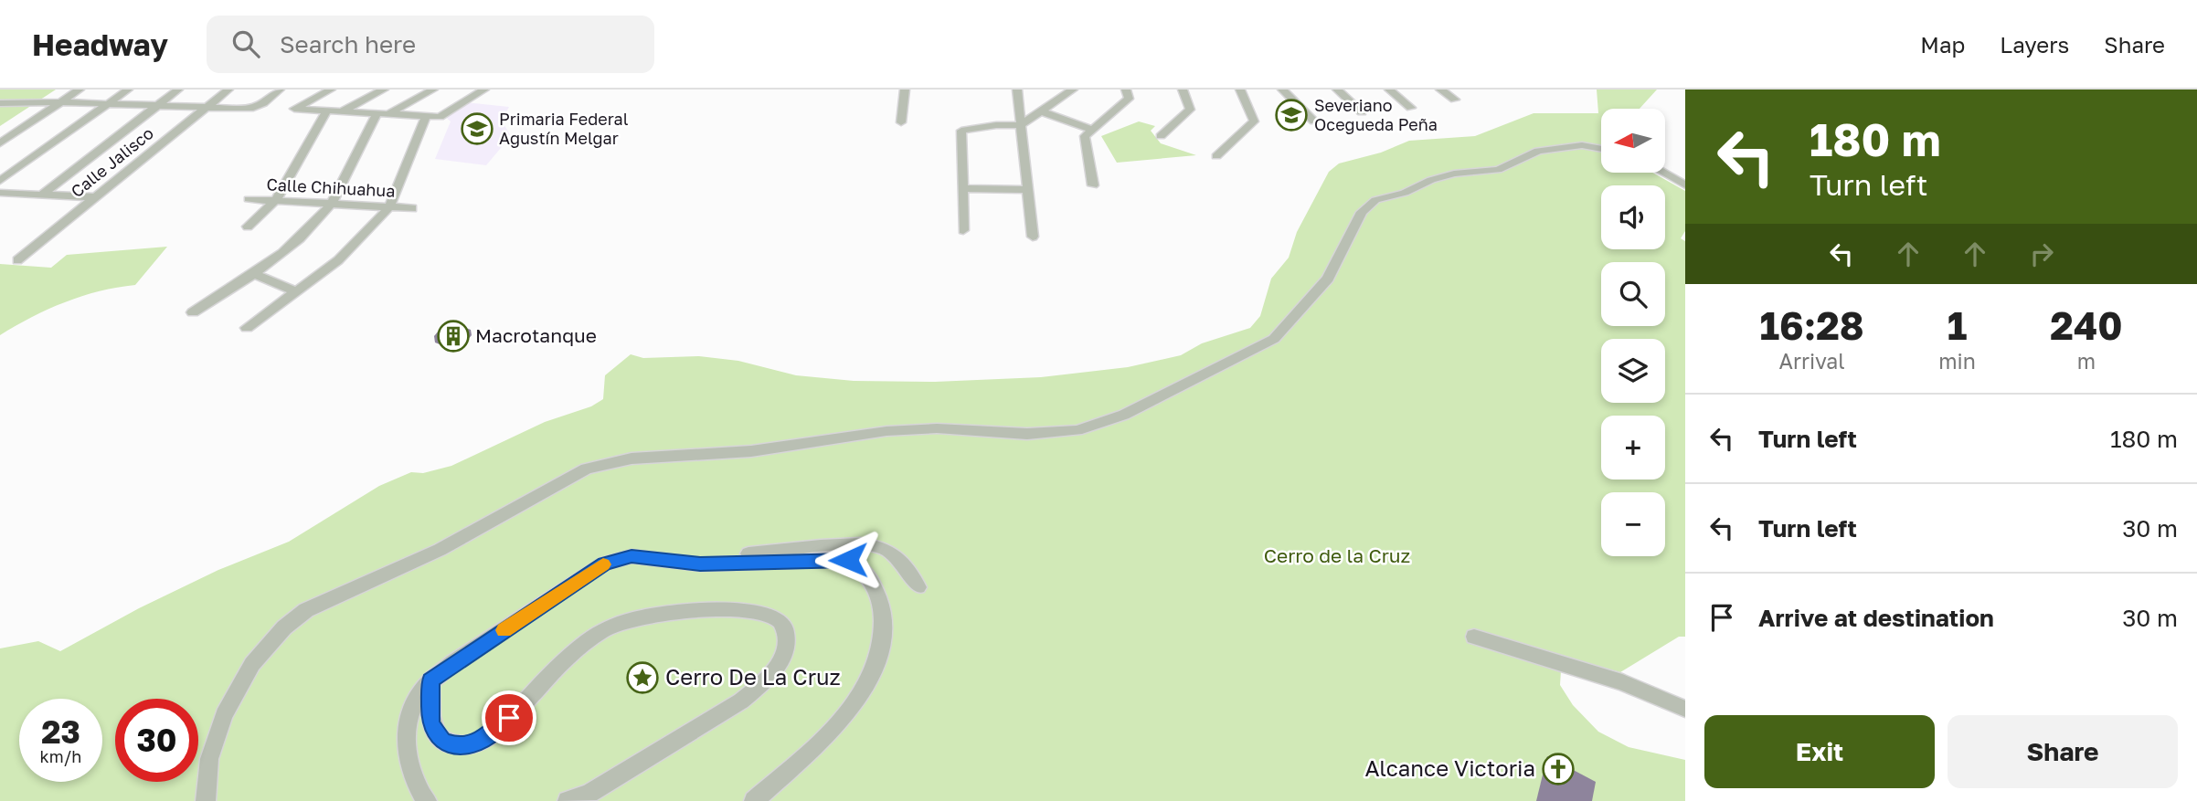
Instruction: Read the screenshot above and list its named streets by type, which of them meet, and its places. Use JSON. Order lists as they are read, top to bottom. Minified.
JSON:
{"streets":{"street":["Calle Jalisco","Calle Chihuahua"]},"parks":["Cerro de la Cruz"],"places":{"school or university":["Severiano Ocegueda Peña","Primaria Federal Agustín Melgar"],"building":["Macrotanque"],"place":["Cerro De La Cruz"],"church":["Alcance Victoria"]},"north":"left","page":{"header":"Headway","search":"Search here","nav":["Map","Layers","Share"],"turn":["180 m","Turn left"],"map_buttons":["+","−"],"eta":["16:28","Arrival","1","min","240","m"],"list":[{"name":"Turn left","value":"180 m"},{"name":"Turn left","value":"30 m"},{"name":"Arrive at destination","value":"30 m"}],"speed":"23 km/h","limit":"30","buttons":["Exit","Share"]}}
